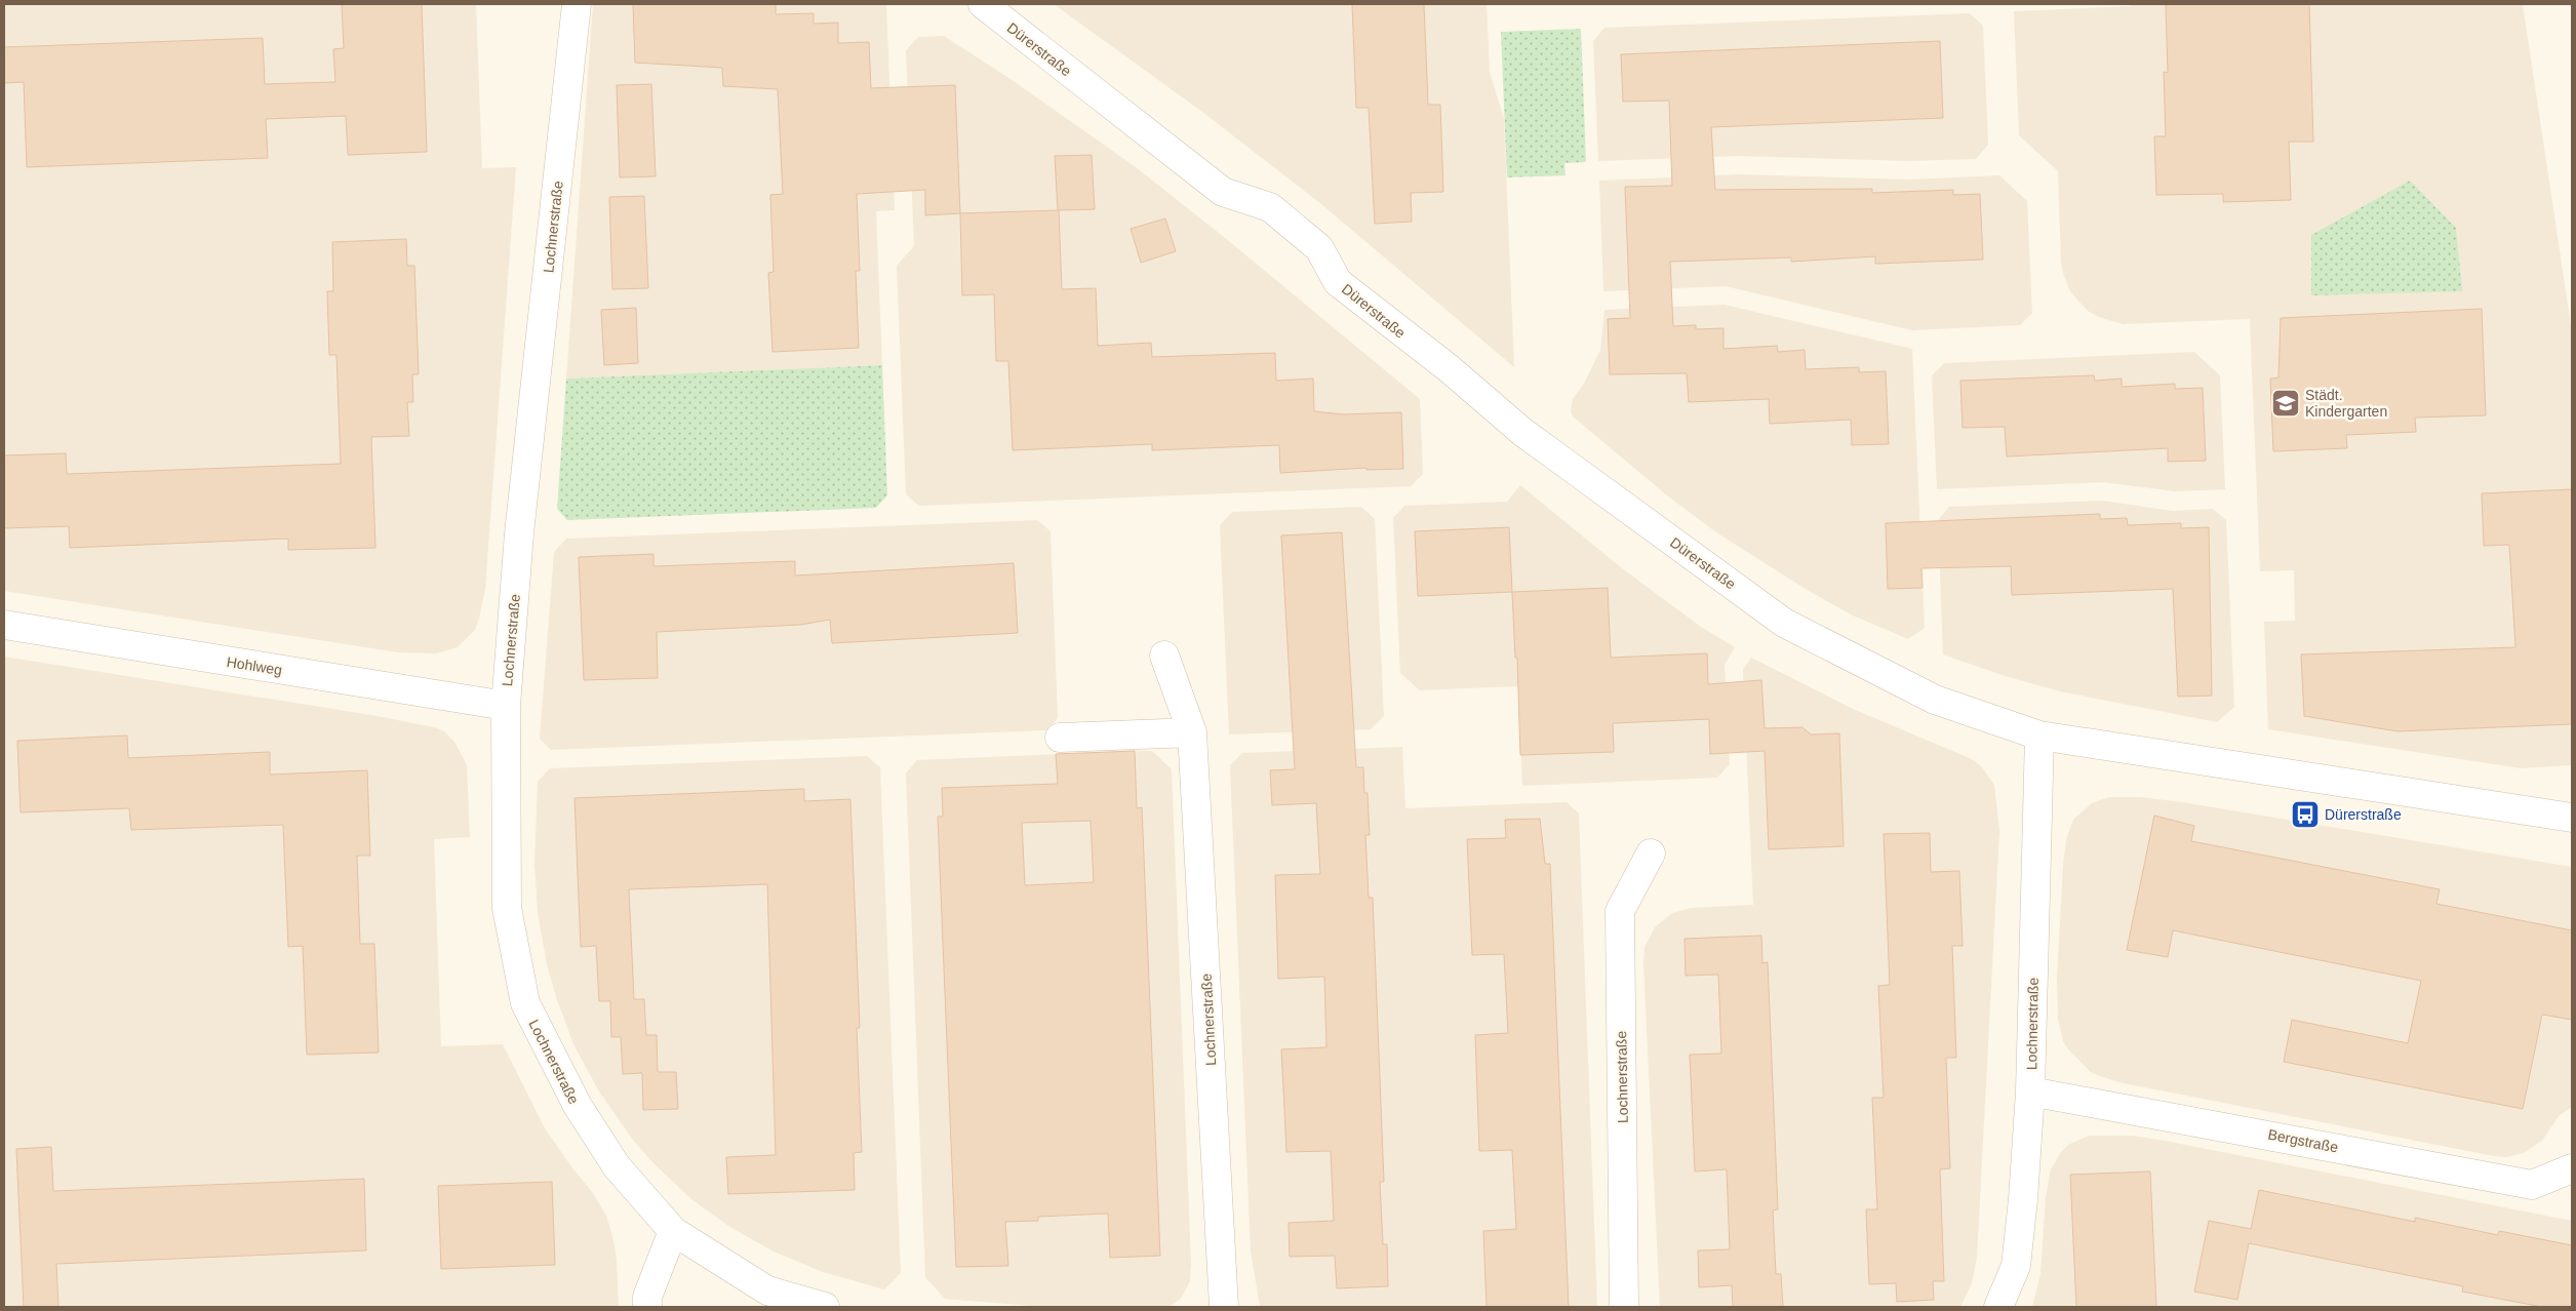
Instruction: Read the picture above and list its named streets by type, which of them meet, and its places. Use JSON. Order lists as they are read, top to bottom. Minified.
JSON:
{"streets":{"street":["Dürerstraße","Lochnerstraße","Hohlweg","Bergstraße"]},"crossings":[["Dürerstraße","Lochnerstraße"],["Lochnerstraße","Hohlweg"],["Lochnerstraße","Bergstraße"]],"places":{"school or university":["Städt. Kindergarten"],"bus stop":["Dürerstraße"]}}
